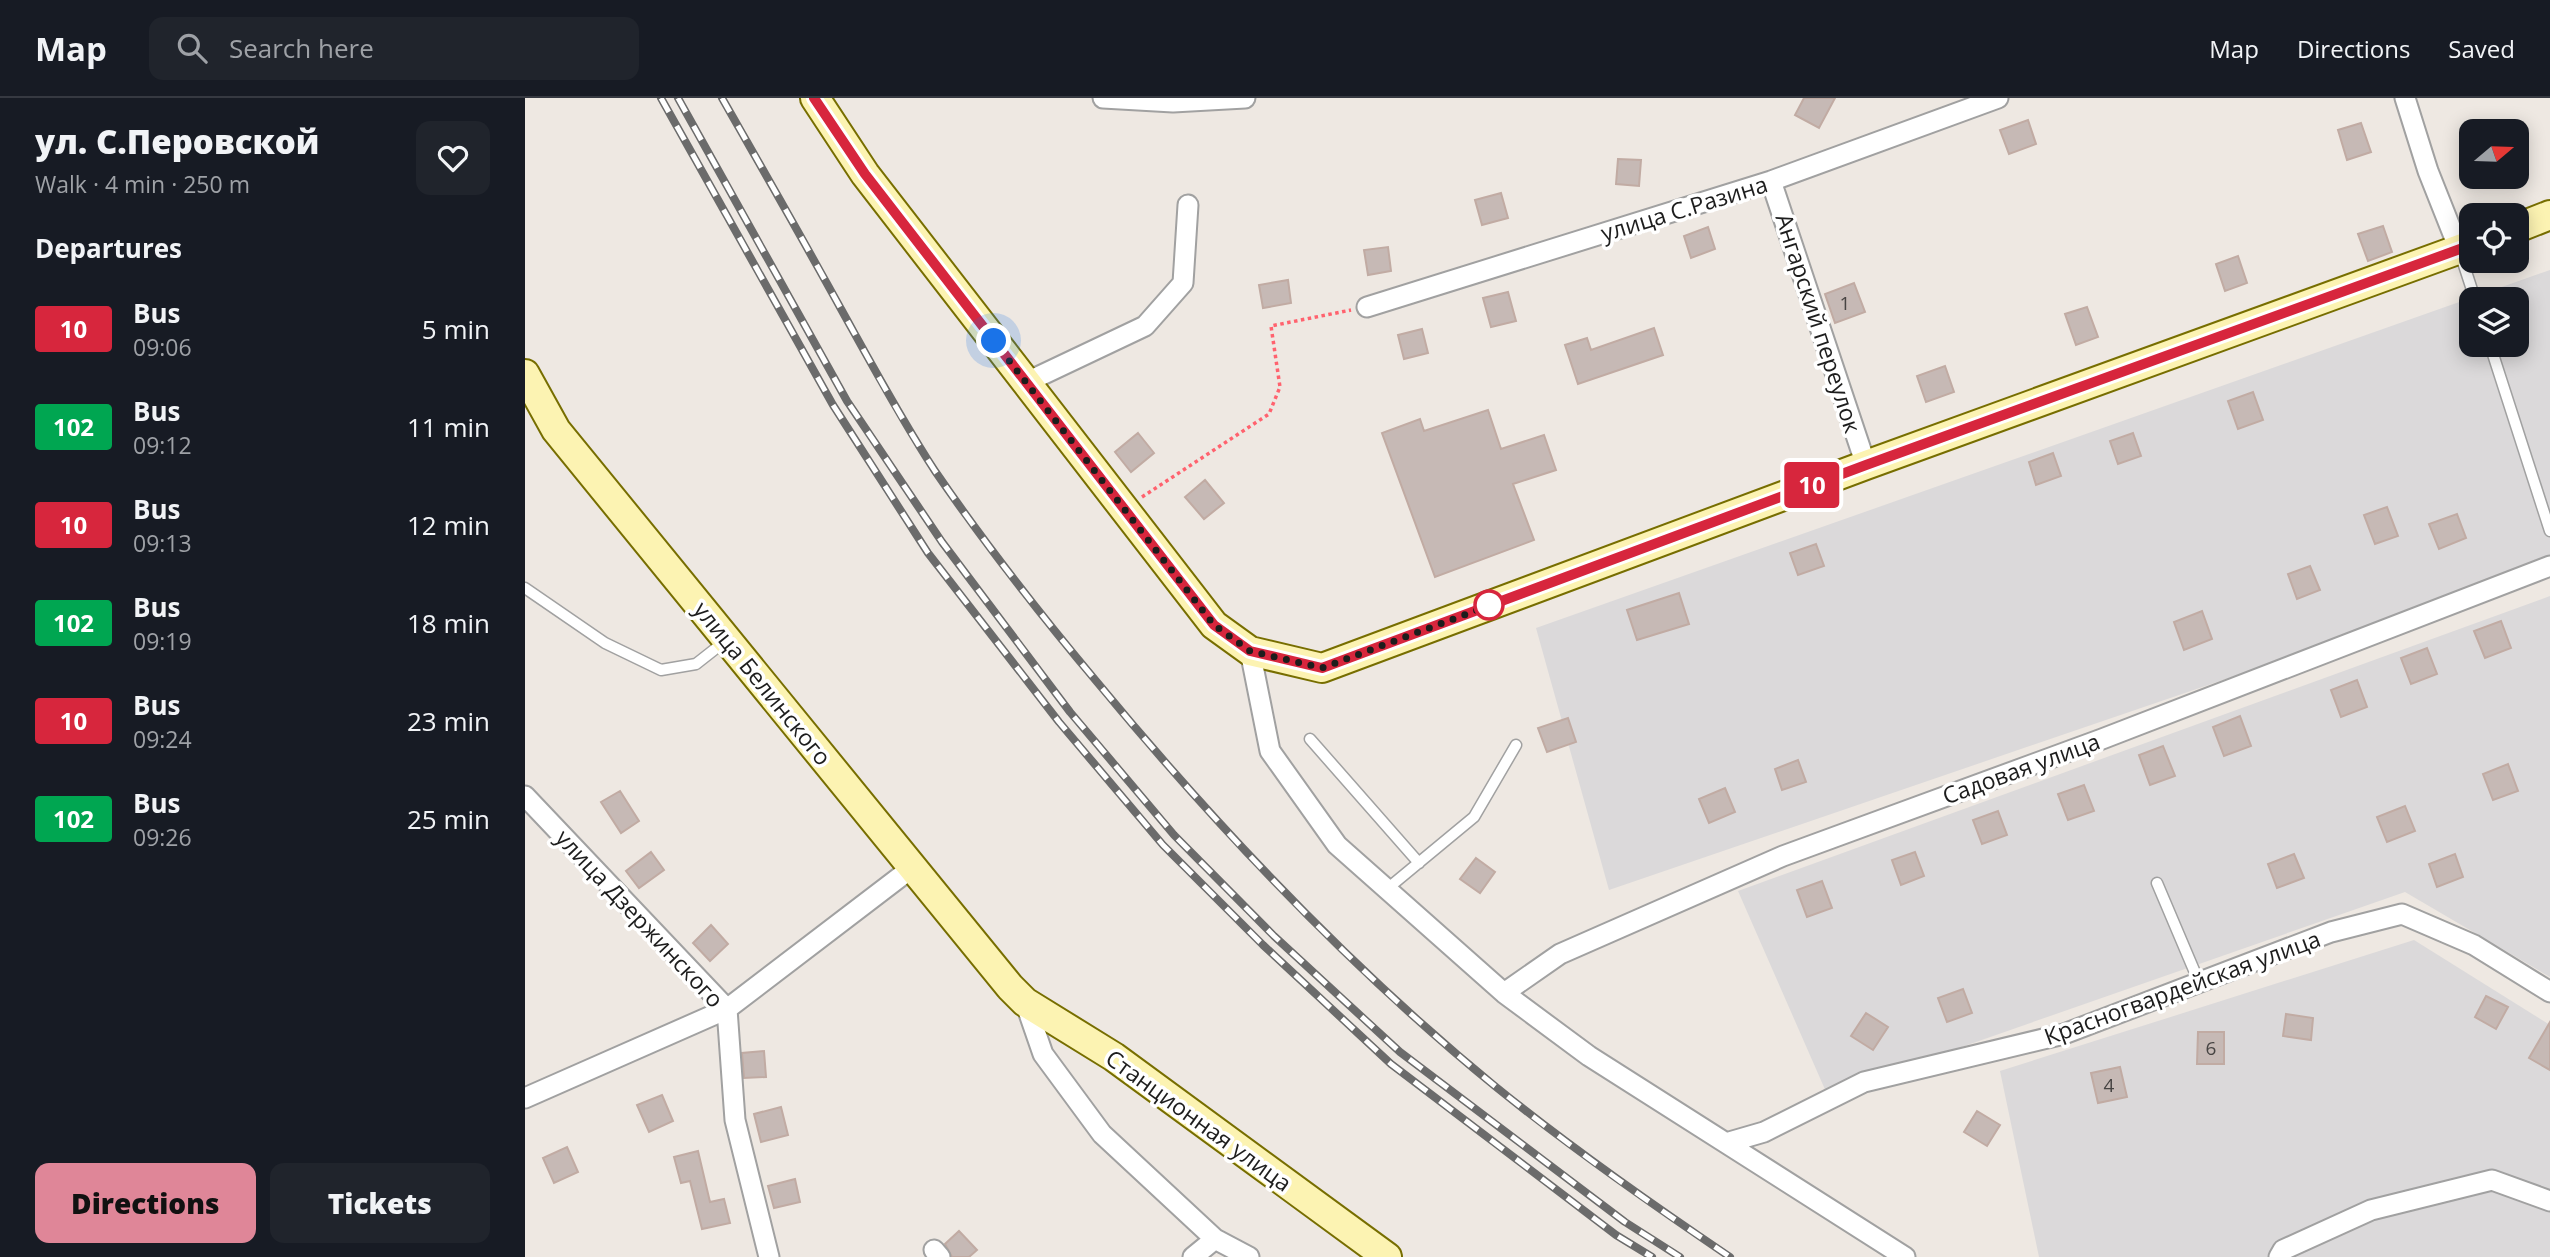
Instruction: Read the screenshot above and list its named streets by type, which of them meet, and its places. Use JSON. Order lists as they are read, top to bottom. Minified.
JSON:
{"streets":{"main road":["улица Белинского","Станционная улица"],"street":["улица С.Разина","Ангарский переулок","Садовая улица","улица Дзержинского","Красногвардейская улица"]},"crossings":[["улица С.Разина","Ангарский переулок"],["улица Белинского","Станционная улица"]],"lines":["bus line 10"],"house_numbers":["1","6","4"],"north":"right","page":{"header":"Map","search":"Search here","nav":["Map","Directions","Saved"],"heading":[["ул. С.Перовской","Walk · 4 min · 250 m"],"Departures"],"on_map":"10","list":[{"mark":"10","name":"Bus","note":"09:06","value":"5 min"},{"mark":"102","name":"Bus","note":"09:12","value":"11 min"},{"mark":"10","name":"Bus","note":"09:13","value":"12 min"},{"mark":"102","name":"Bus","note":"09:19","value":"18 min"},{"mark":"10","name":"Bus","note":"09:24","value":"23 min"},{"mark":"102","name":"Bus","note":"09:26","value":"25 min"}],"buttons":["Directions","Tickets"]}}
